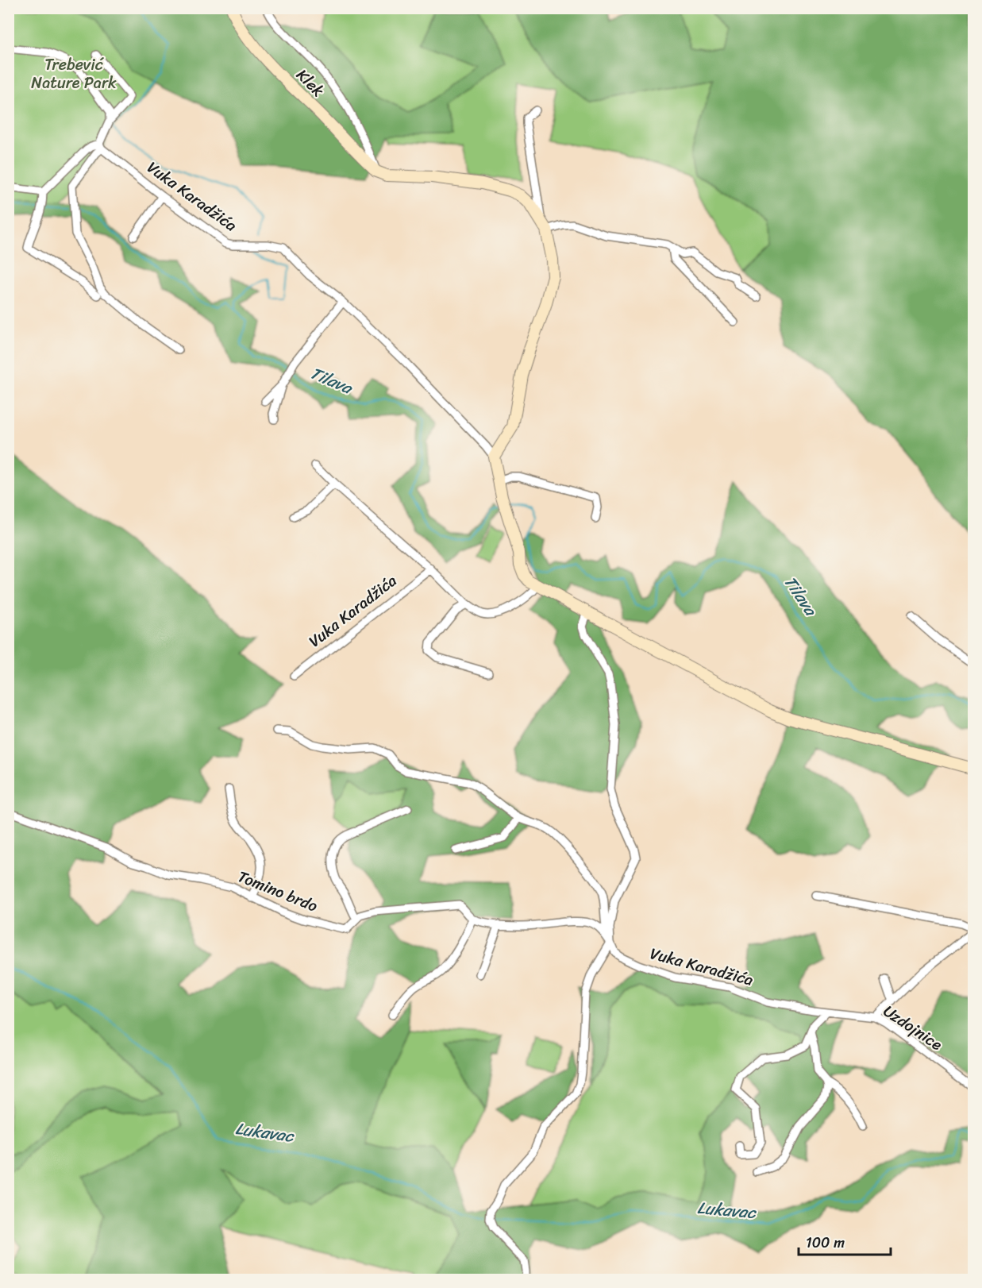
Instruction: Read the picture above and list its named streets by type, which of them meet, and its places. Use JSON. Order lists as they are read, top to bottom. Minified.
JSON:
{"streets":{"street":["Klek","Vuka Karadžića","Tomino brdo","Uzdojnice"]},"crossings":[["Vuka Karadžića","Tomino brdo"],["Vuka Karadžića","Uzdojnice"]],"water":["Tilava","Lukavac"],"parks":["Trebević Nature Park"],"scale_bar":"100 m"}
